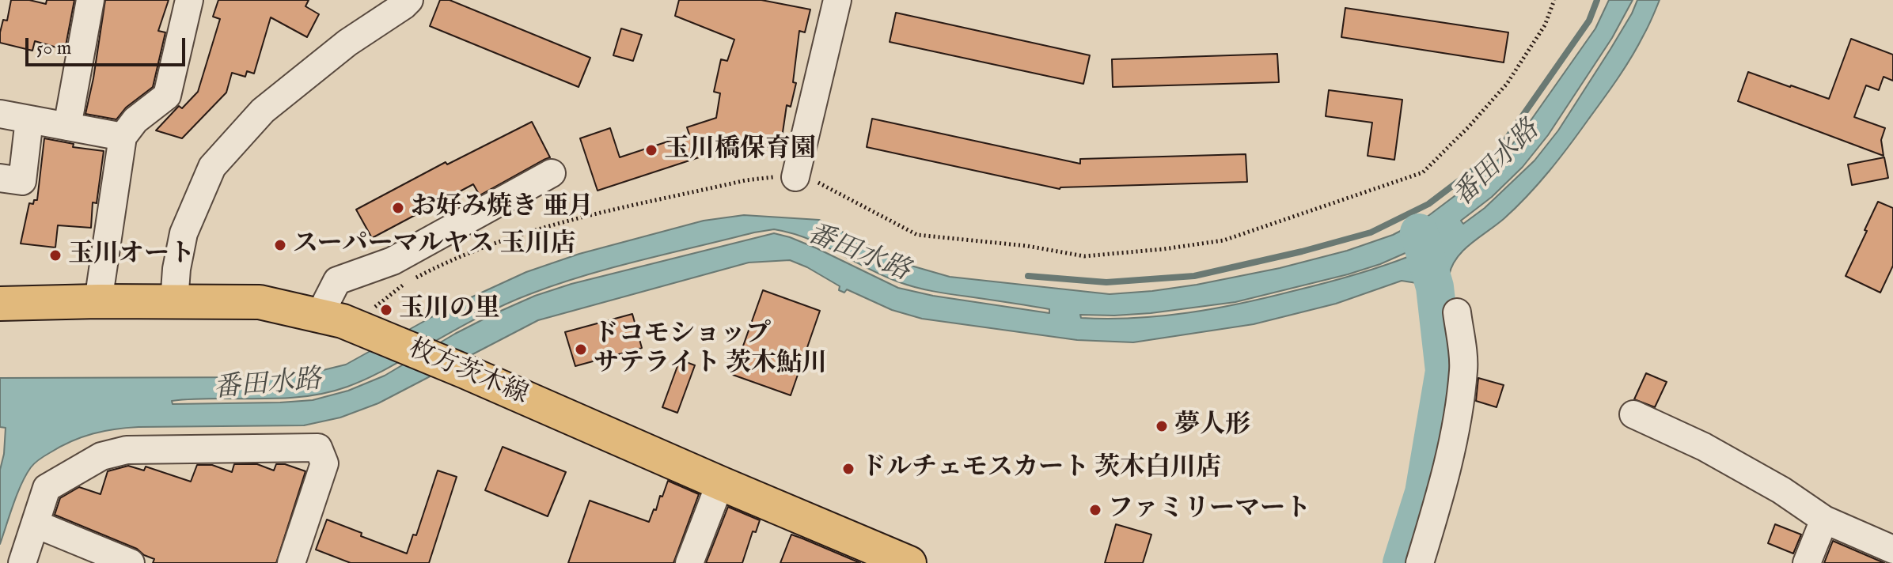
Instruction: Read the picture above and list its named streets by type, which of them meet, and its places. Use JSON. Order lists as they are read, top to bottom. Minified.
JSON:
{"streets":{"main road":["枚方茨木線"]},"water":["番田水路"],"places":["玉川橋保育園","お好み焼き 亜月","スーパーマルヤス 玉川店","玉川オート","玉川の里","ドコモショップ サテライト 茨木鮎川","夢人形","ドルチェモスカート 茨木白川店","ファミリーマート"],"scale_bar":"50 m"}
